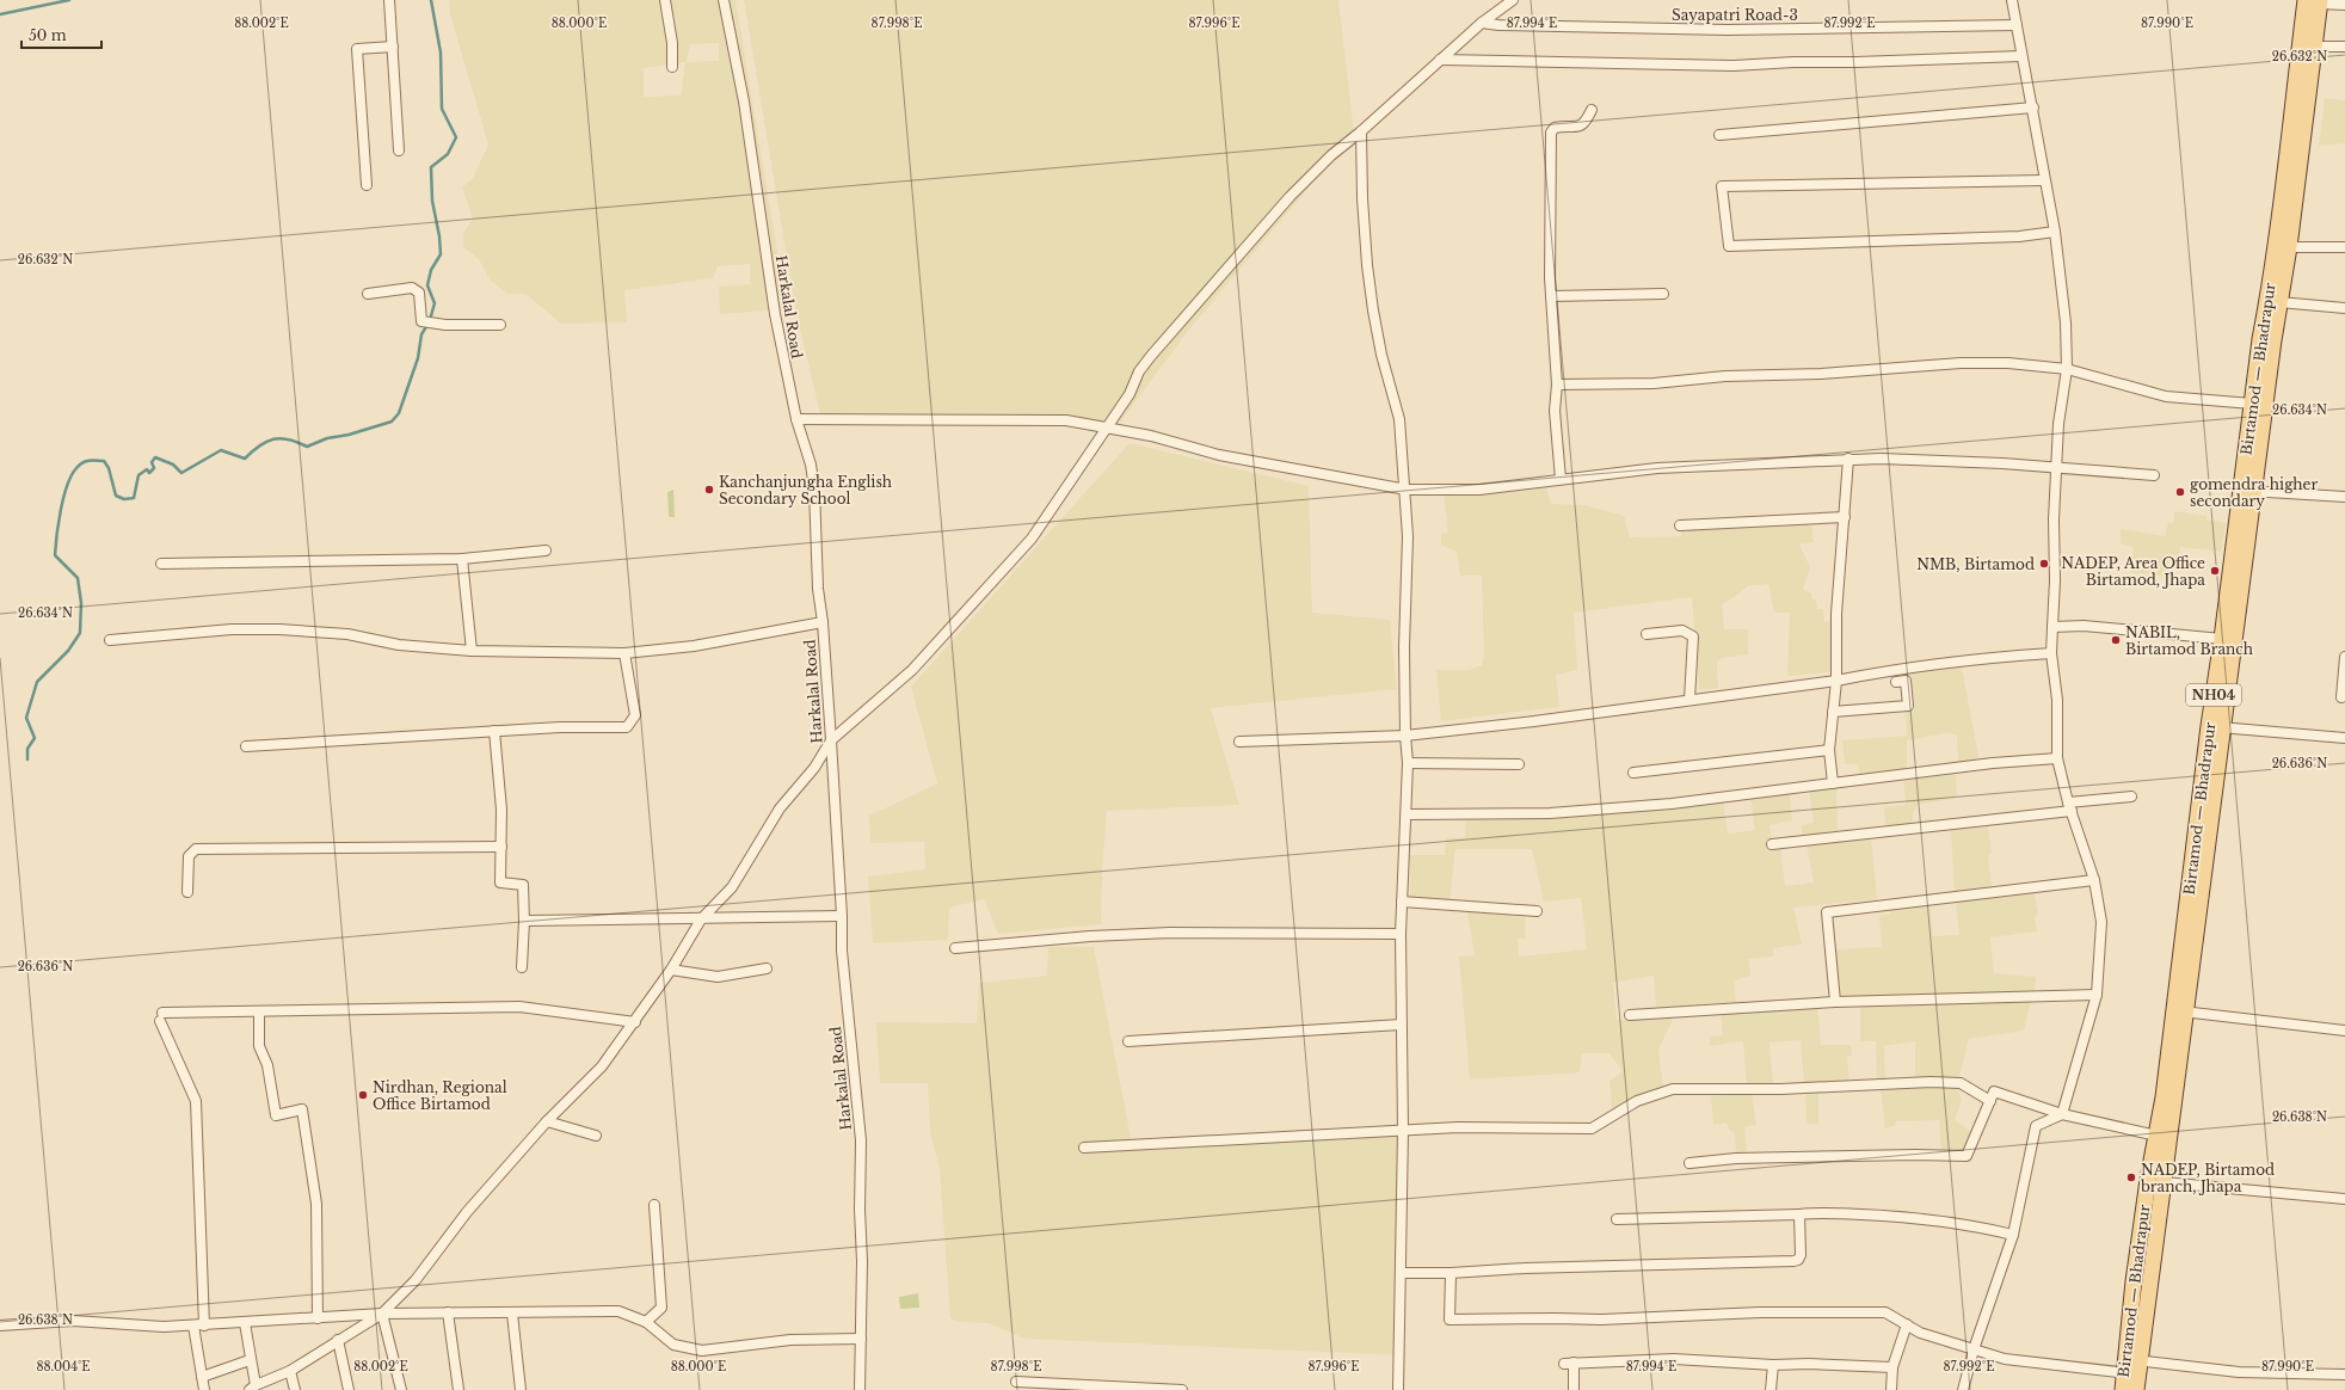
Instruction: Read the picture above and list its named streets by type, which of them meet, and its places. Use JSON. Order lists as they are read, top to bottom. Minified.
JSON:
{"streets":{"main road":["Birtamod — Bhadrapur","NH04"],"street":["Sayapatri Road-3","Harkalal Road"]},"places":["Kanchanjungha English Secondary School","gomendra higher secondary","NMB, Birtamod","NADEP, Area Office Birtamod, Jhapa","NABIL, Birtamod Branch","Nirdhan, Regional Office Birtamod","NADEP, Birtamod branch, Jhapa"],"scale_bar":"50 m","coordinates":["88.002°E","88.000°E","87.998°E","87.996°E","87.994°E","87.992°E","87.990°E","26.632°N","26.634°N","26.636°N","26.638°N","88.004°E"]}
